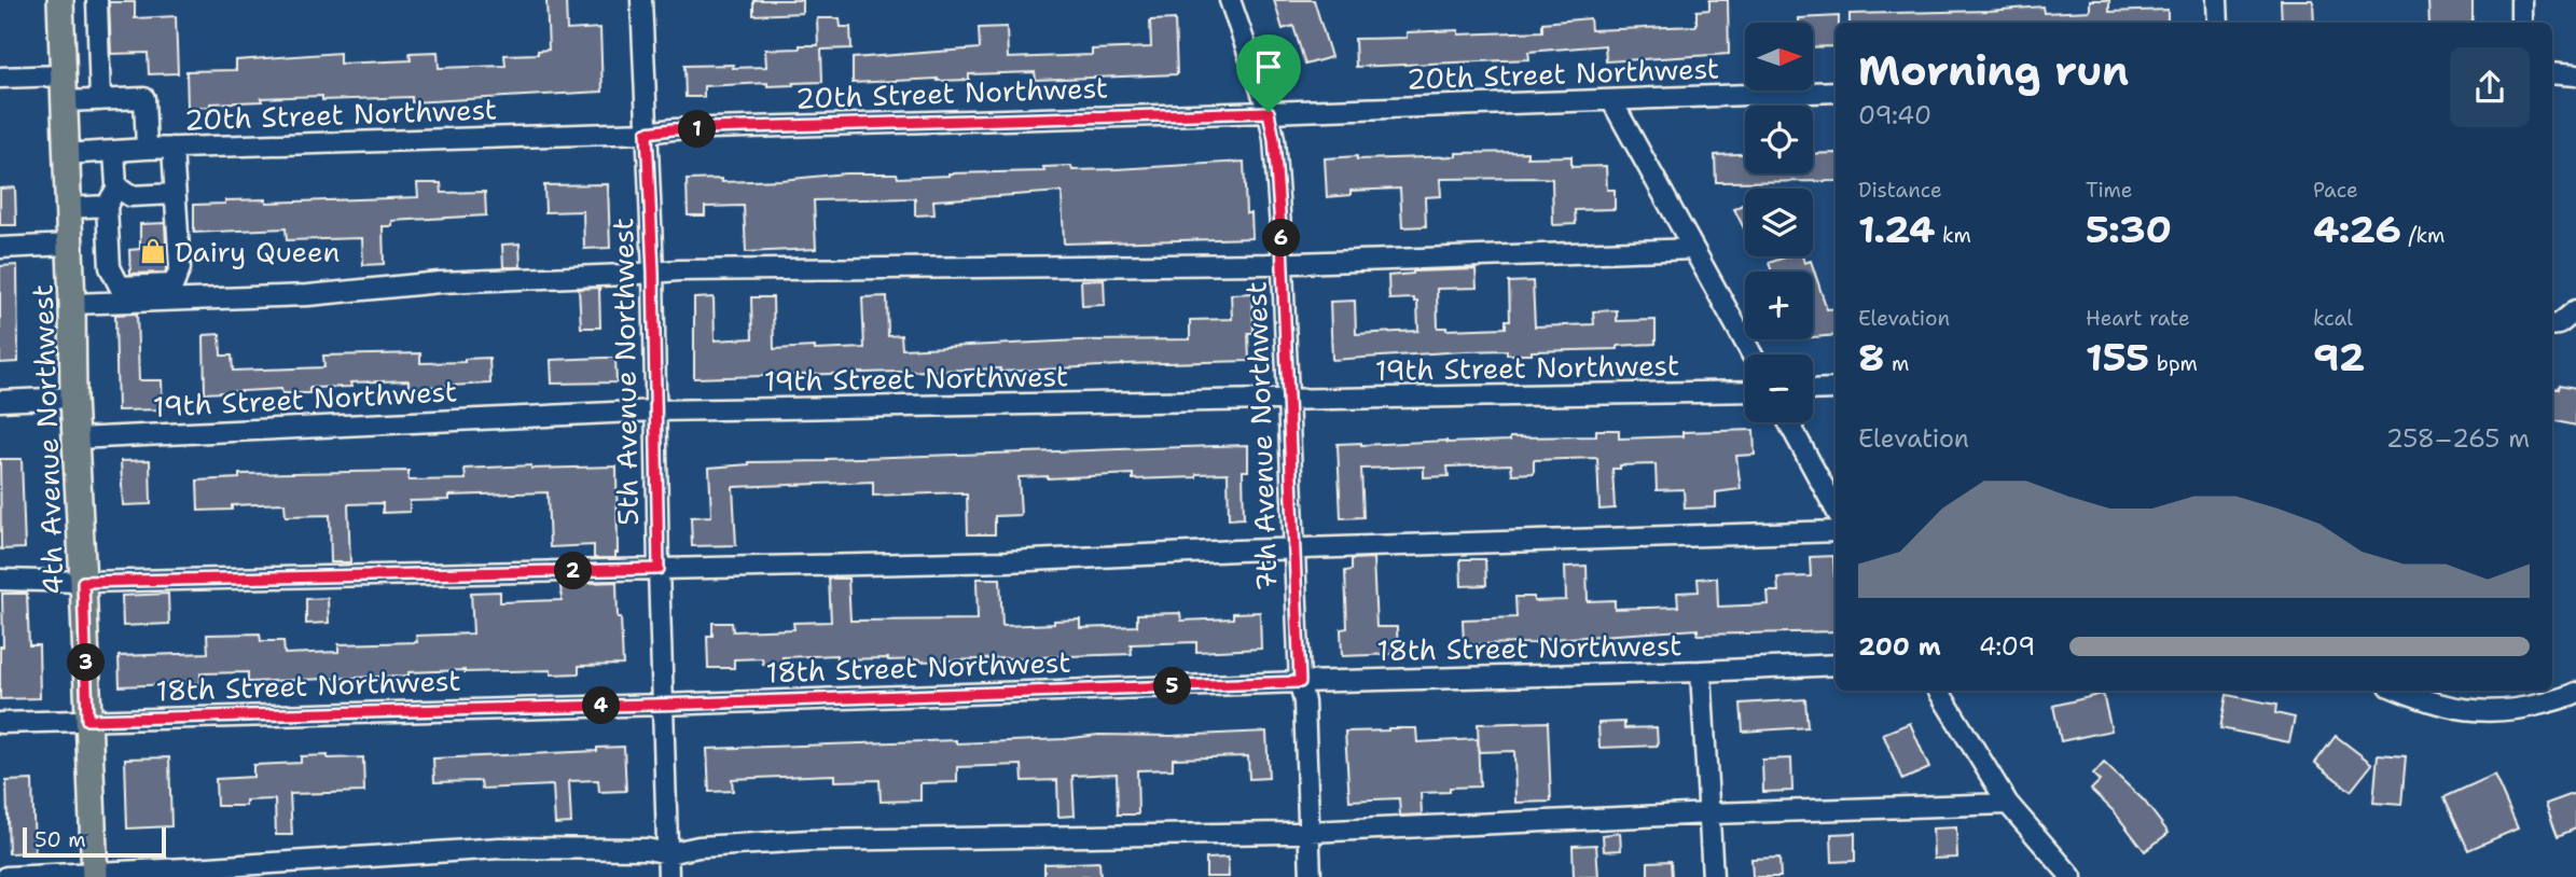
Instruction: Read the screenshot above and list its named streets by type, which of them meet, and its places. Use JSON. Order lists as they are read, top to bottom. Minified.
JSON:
{"streets":{"main road":["4th Avenue Northwest"],"street":["20th Street Northwest","19th Street Northwest","5th Avenue Northwest","7th Avenue Northwest","18th Street Northwest"]},"crossings":[["20th Street Northwest","5th Avenue Northwest"],["20th Street Northwest","7th Avenue Northwest"],["20th Street Northwest","4th Avenue Northwest"],["19th Street Northwest","5th Avenue Northwest"],["19th Street Northwest","7th Avenue Northwest"],["19th Street Northwest","4th Avenue Northwest"],["5th Avenue Northwest","18th Street Northwest"],["7th Avenue Northwest","18th Street Northwest"],["4th Avenue Northwest","18th Street Northwest"]],"places":{"shop":["Dairy Queen"]},"scale_bar":"50 m","north":"right","page":{"map_buttons":["+","−"],"heading":["Morning run","09:40"],"pins":["1","6","2","3","5","4"],"stats":[["Distance","1.24 km"],["Time","5:30"],["Pace","4:26 /km"],["Elevation","8 m"],["Heart rate","155 bpm"],["kcal","92"]],"chart":["Elevation","258–265 m"],"list":[{"name":"200 m","note":"4:09"}],"scale":"50 m"}}
